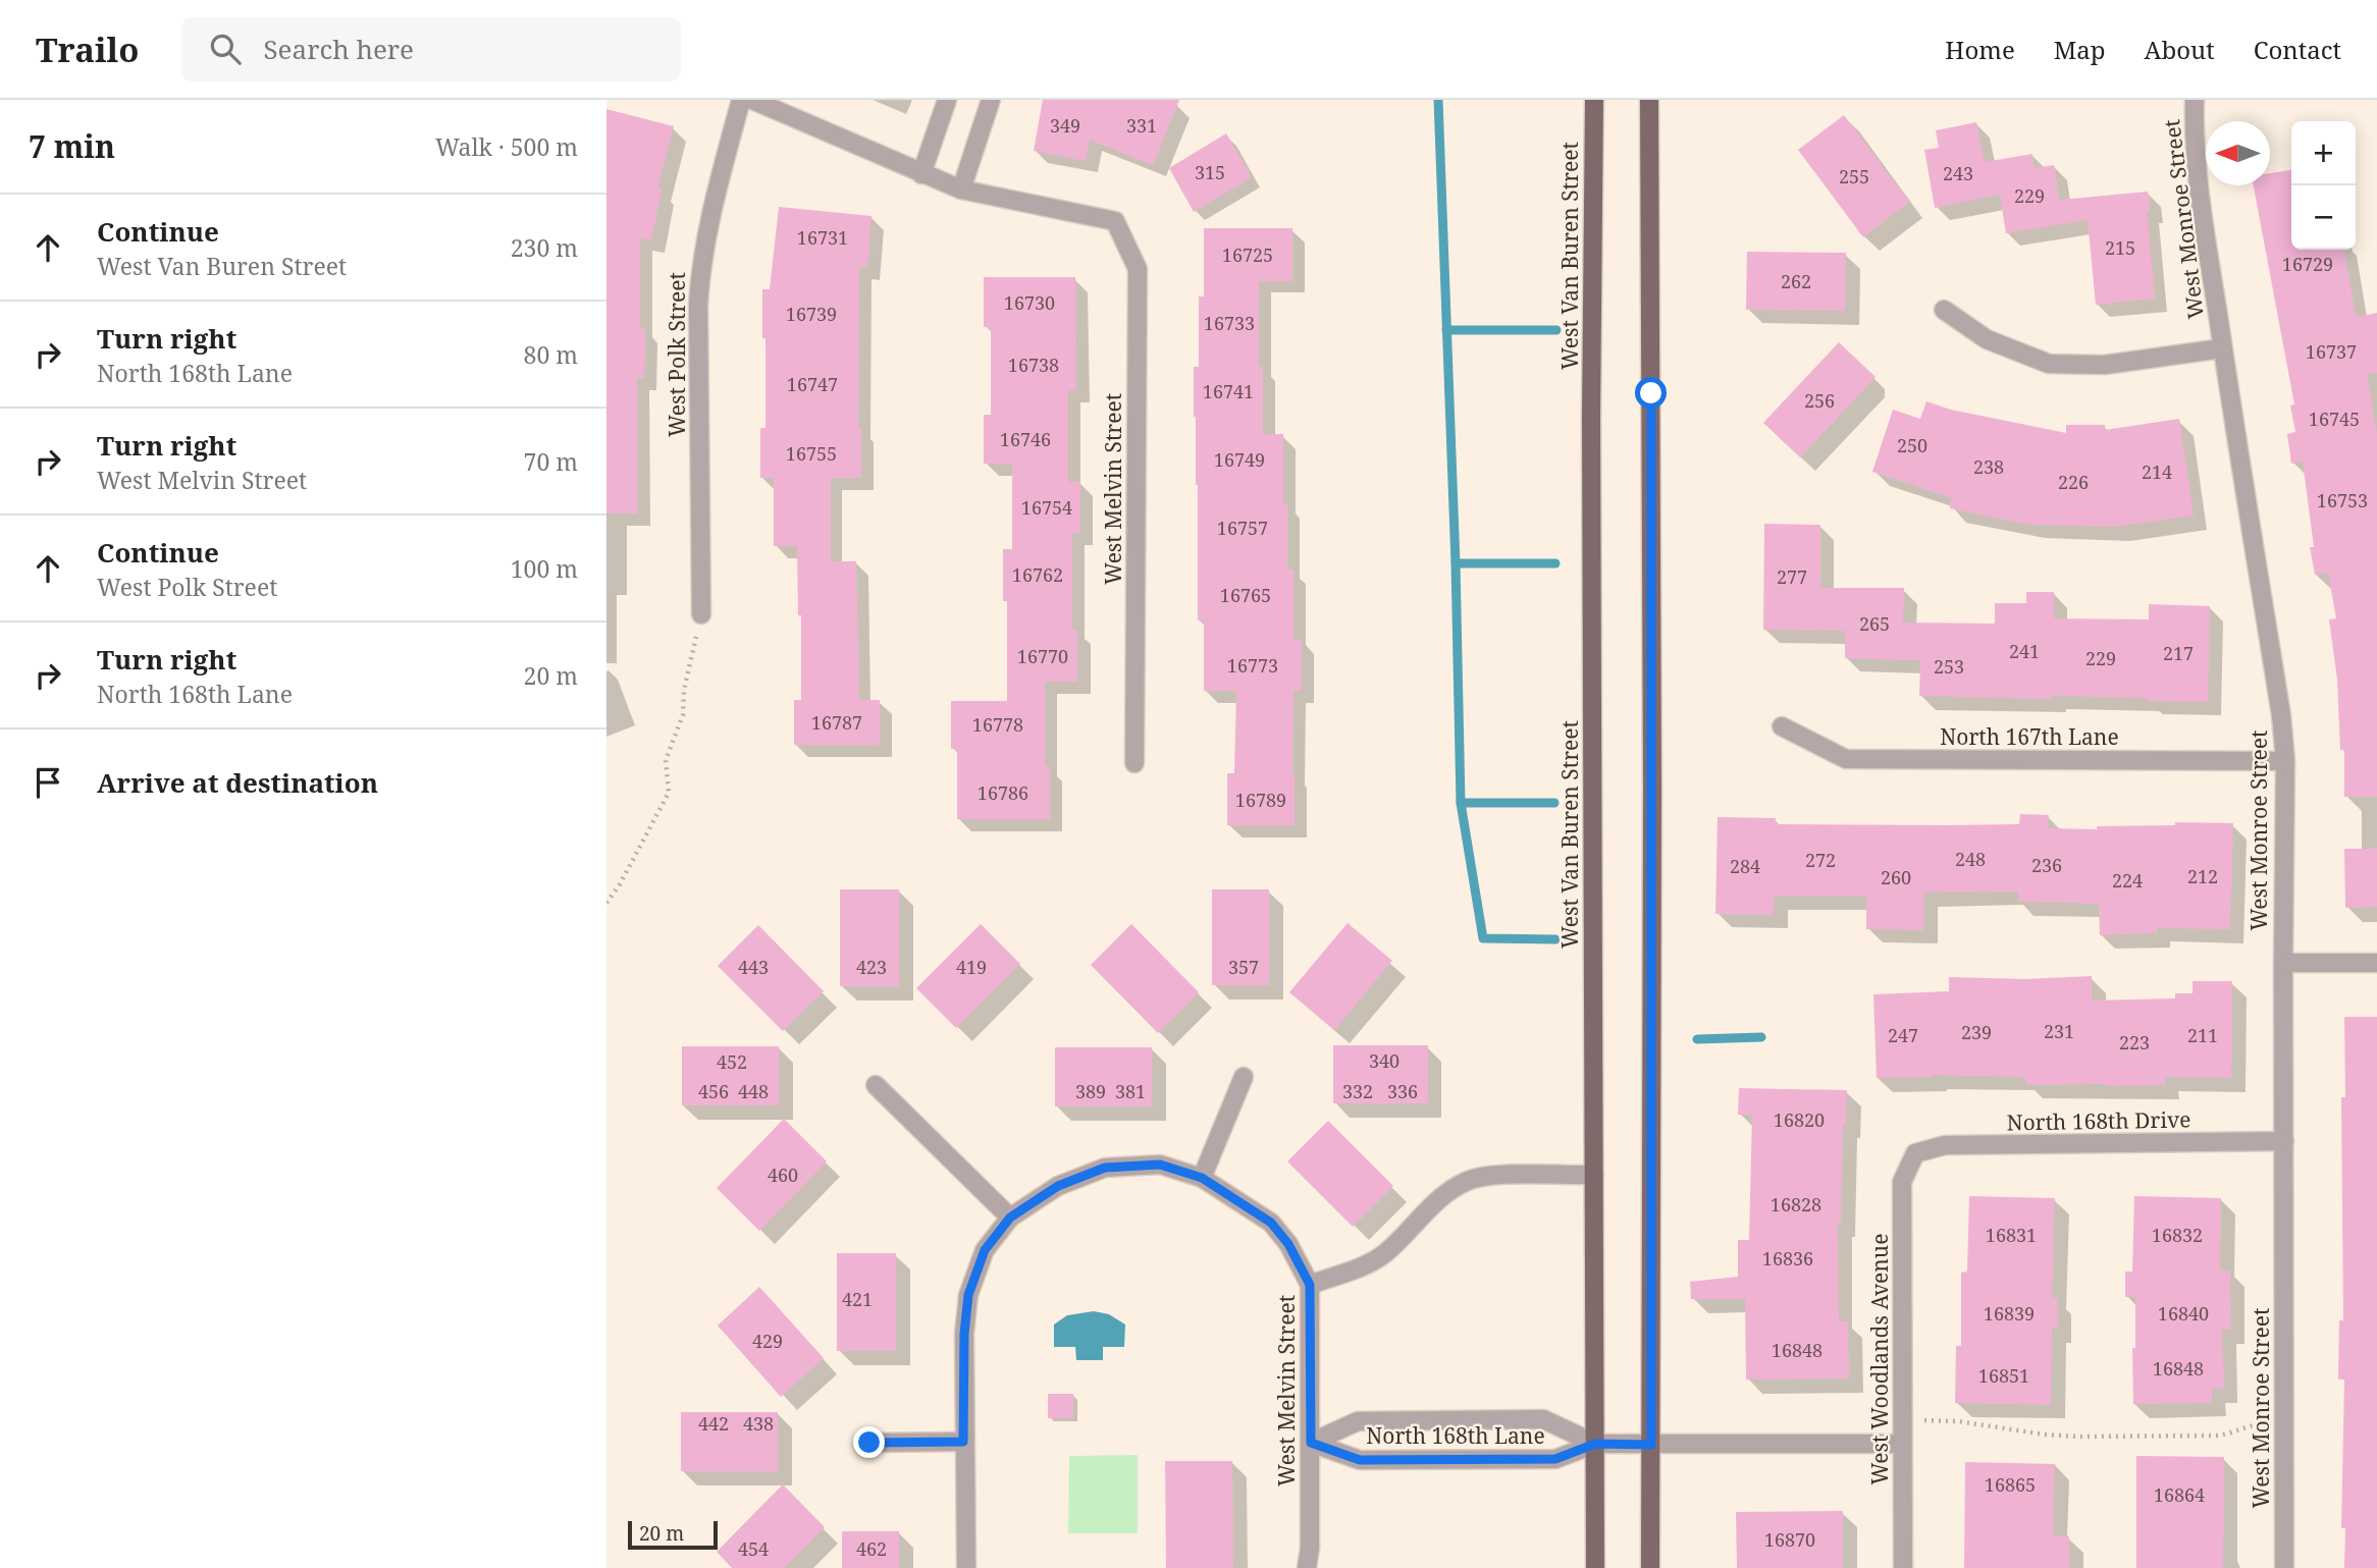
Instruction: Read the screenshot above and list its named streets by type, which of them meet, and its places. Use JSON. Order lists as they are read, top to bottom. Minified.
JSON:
{"streets":{"main road":["West Van Buren Street"],"street":["West Monroe Street","West Polk Street","West Melvin Street","North 167th Lane","North 168th Drive","West Woodlands Avenue","North 168th Lane"]},"crossings":[["West Monroe Street","North 167th Lane"],["West Monroe Street","North 168th Drive"],["West Van Buren Street","North 168th Lane"],["West Melvin Street","North 168th Lane"],["North 168th Drive","West Woodlands Avenue"],["West Woodlands Avenue","North 168th Lane"]],"house_numbers":["349","331","315","243","255","229","16731","215","16725","16729","262","16730","16739","16733","16737","16738","16747","16741","256","16745","16746","250","16755","16749","238","214","226","16753","16754","16757","16762","277","16765","265","241","217","16770","229","16773","253","16787","16778","16786","16789","248","272","236","284","212","260","224","443","423","419","357","231","239","247","211","223","340","452","456","448","389","381","332","336","16820","460","16828","16831","16832","16836","421","16839","16840","429","16848","16848","16851","442","438","16865","16864","16870","454","462"],"scale_bar":"20 m","north":"left","page":{"header":"Trailo","search":"Search here","nav":["Home","Map","About","Contact"],"heading":["7 min","Walk · 500 m"],"map_buttons":["+","−"],"list":[["Continue","West Van Buren Street","230 m"],["Turn right","North 168th Lane","80 m"],["Turn right","West Melvin Street","70 m"],["Continue","West Polk Street","100 m"],["Turn right","North 168th Lane","20 m"],"Arrive at destination"],"scale":"20 m"}}
